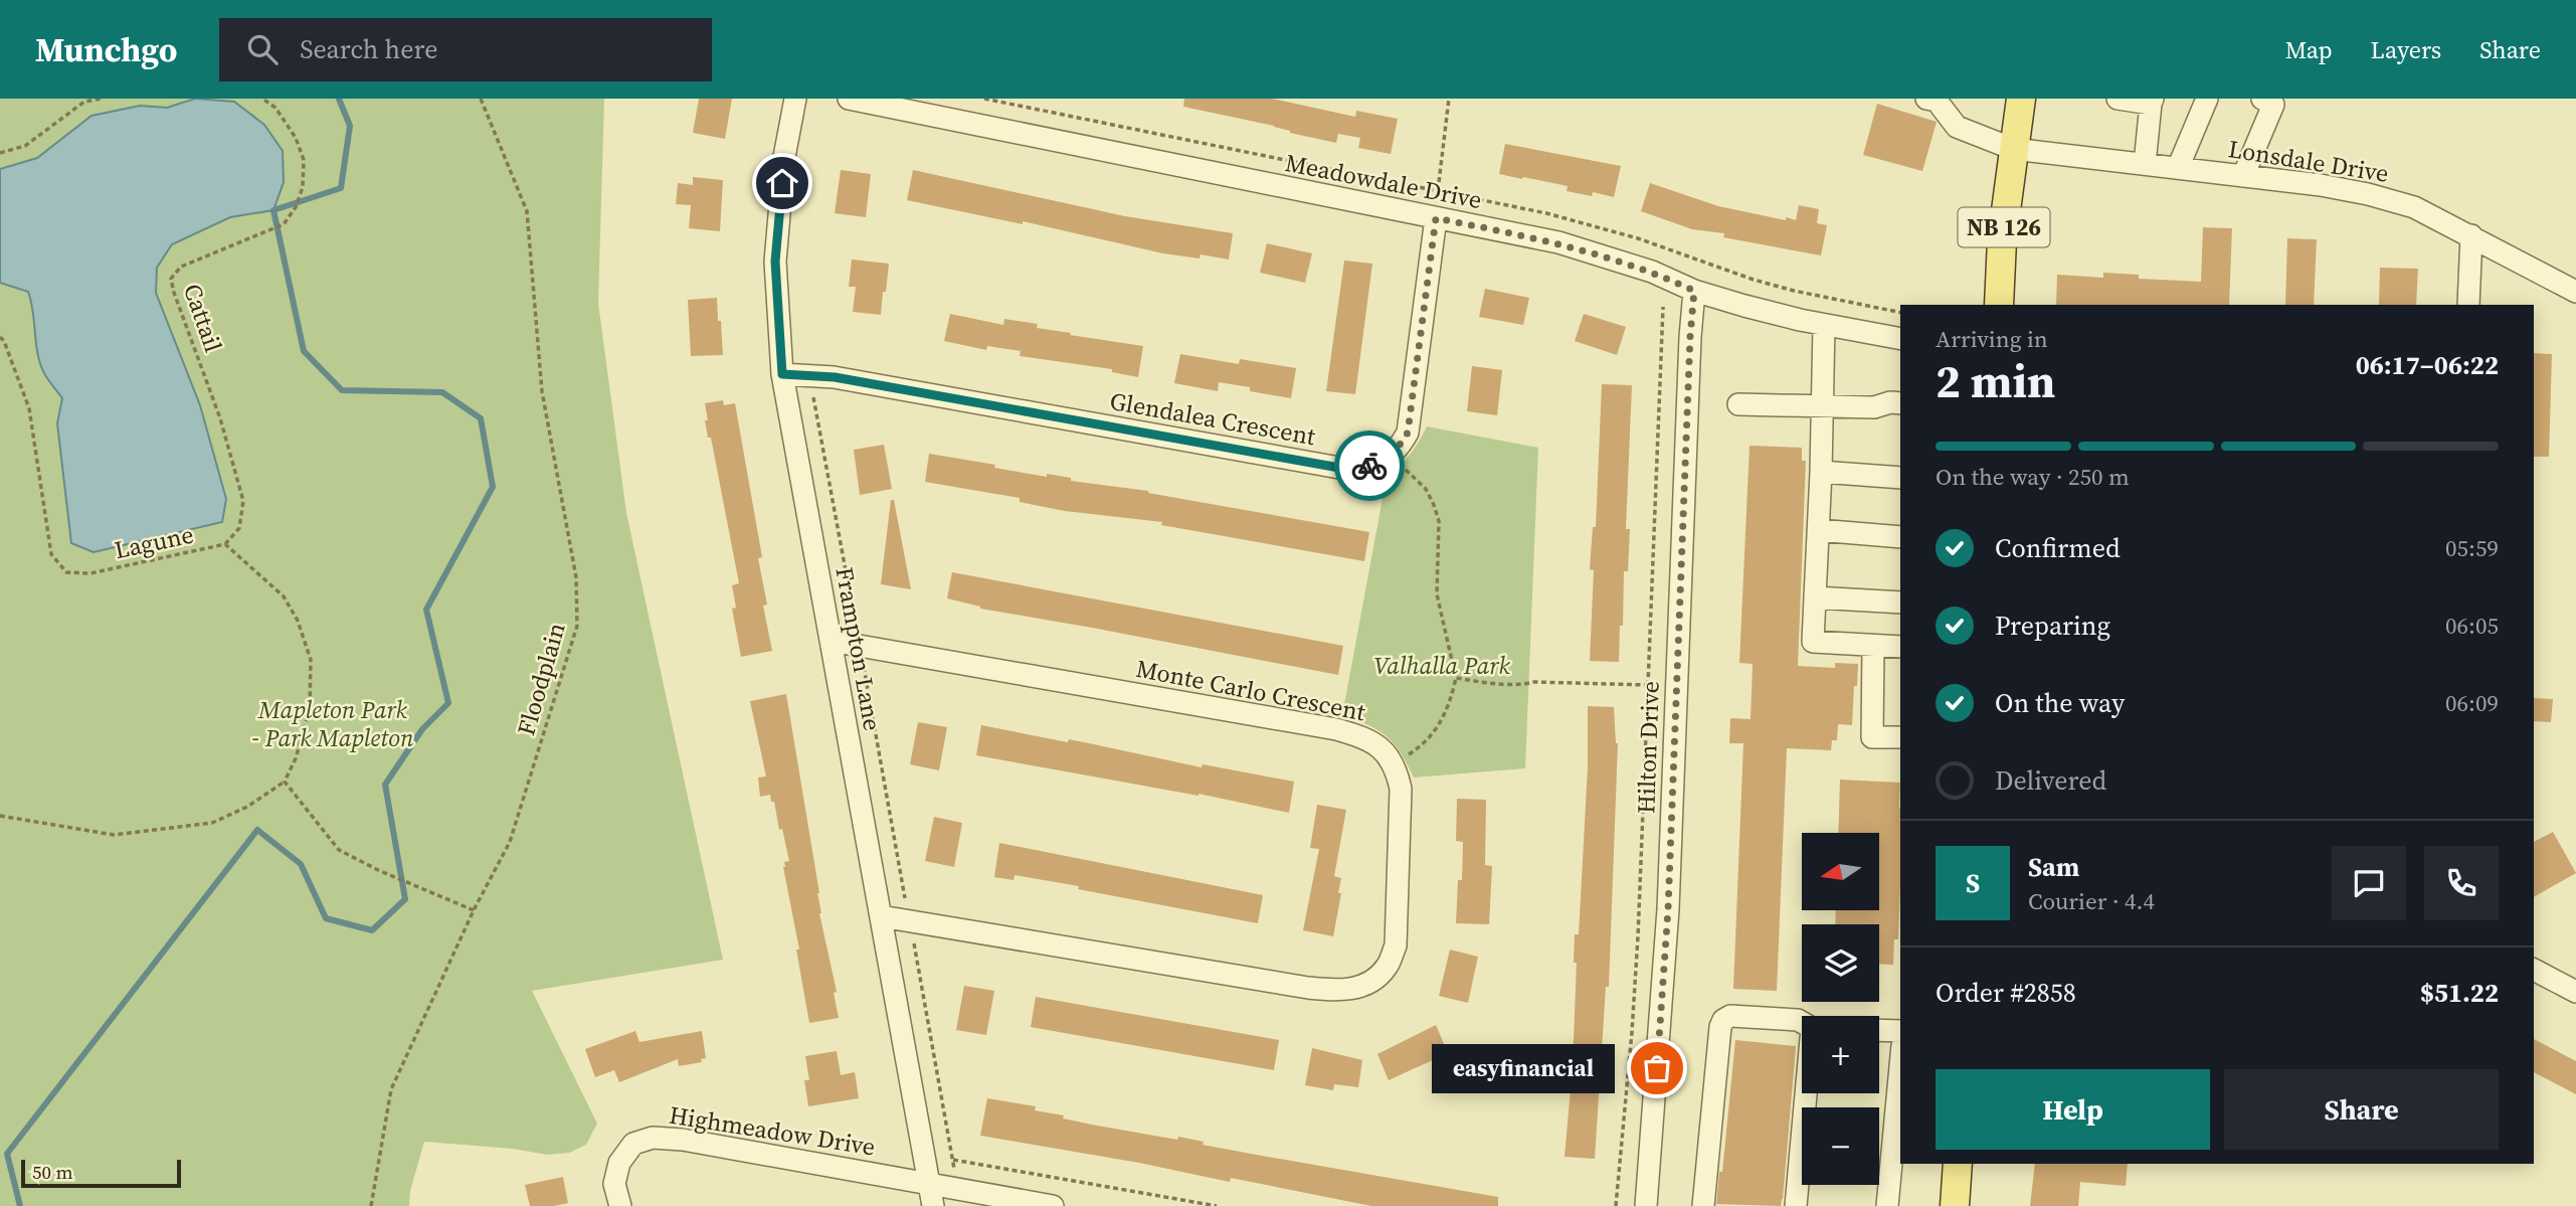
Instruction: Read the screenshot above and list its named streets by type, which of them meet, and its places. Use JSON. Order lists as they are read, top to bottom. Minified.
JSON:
{"streets":{"main road":["NB 126"],"street":["Lonsdale Drive","Meadowdale Drive","Glendalea Crescent","Frampton Lane","Monte Carlo Crescent","Hilton Drive","Highmeadow Drive"],"path":["Cattail","Lagune","Floodplain"]},"crossings":[["Lonsdale Drive","NB 126"],["Meadowdale Drive","Hilton Drive"],["Cattail","Lagune"],["Glendalea Crescent","Frampton Lane"],["Frampton Lane","Monte Carlo Crescent"],["Frampton Lane","Highmeadow Drive"]],"parks":["Valhalla Park","Mapleton Park - Park Mapleton"],"places":["easyfinancial"],"scale_bar":"50 m","north":"left","page":{"header":"Munchgo","search":"Search here","nav":["Map","Layers","Share"],"heading":["2 min","Arriving in","06:17–06:22"],"panel":["Sam","Courier · 4.4","Order #2858","$51.22"],"bar":"On the way · 250 m","list":[["Confirmed","05:59"],["Preparing","06:05"],["On the way","06:09"],"Delivered"],"map_buttons":["+","−"],"round":"S","bubble":"easyfinancial","buttons":["Help","Share"],"scale":"50 m"}}
